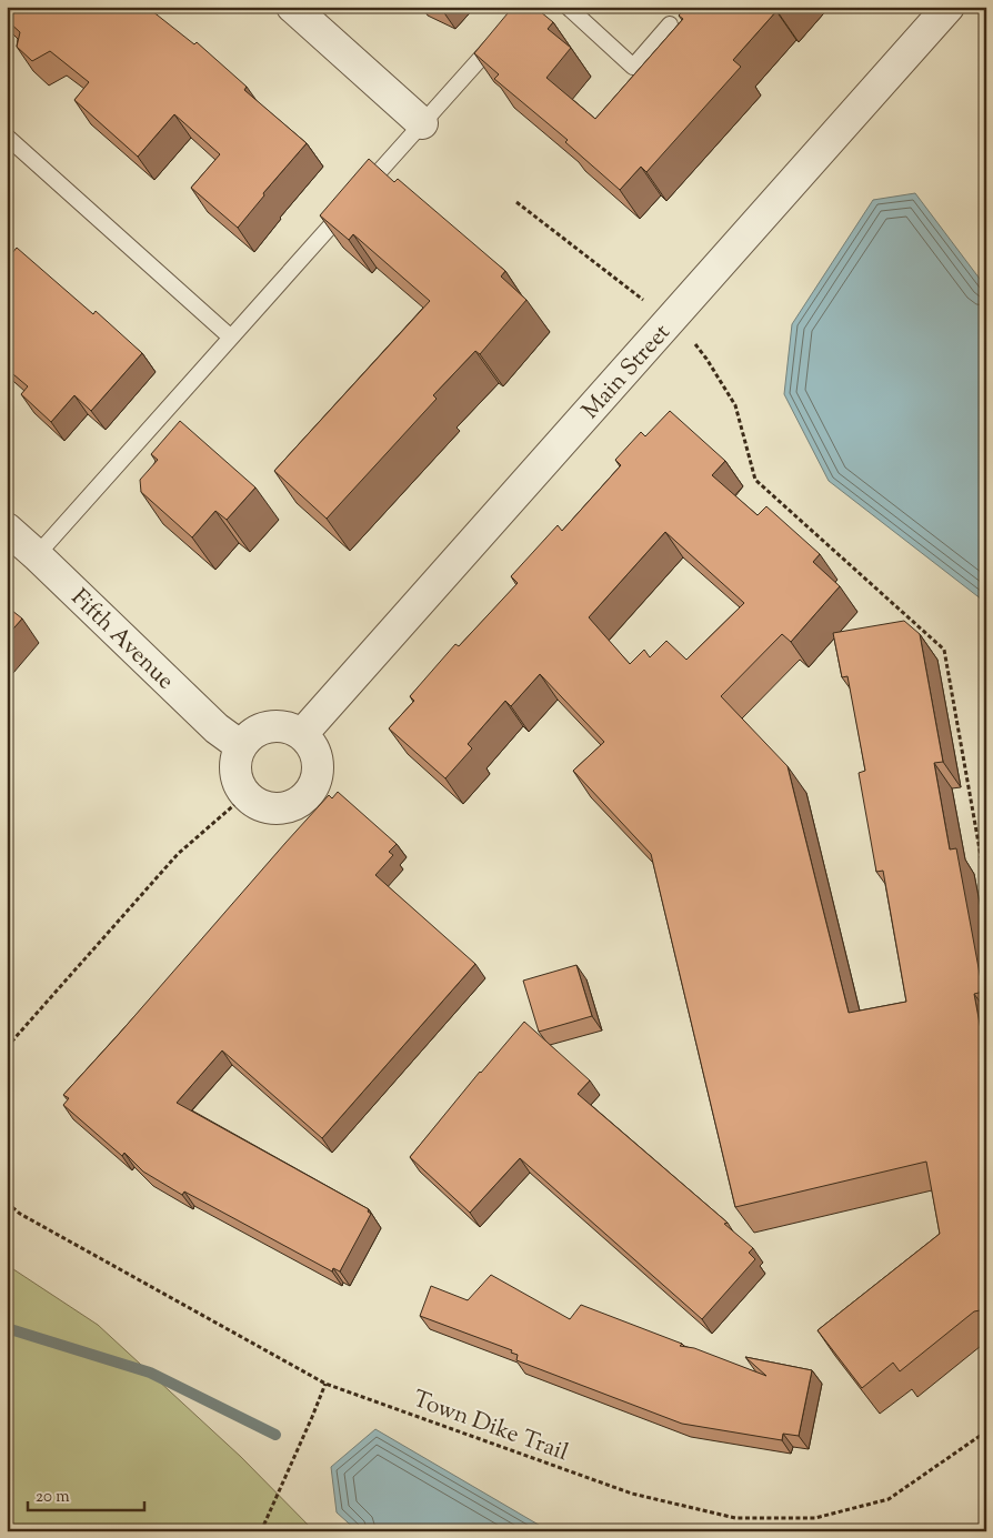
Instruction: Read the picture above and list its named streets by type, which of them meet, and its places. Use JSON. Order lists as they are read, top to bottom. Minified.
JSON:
{"streets":{"street":["Main Street","Fifth Avenue"],"path":["Town Dike Trail"]},"crossings":[["Main Street","Fifth Avenue"]],"scale_bar":"20 m"}
